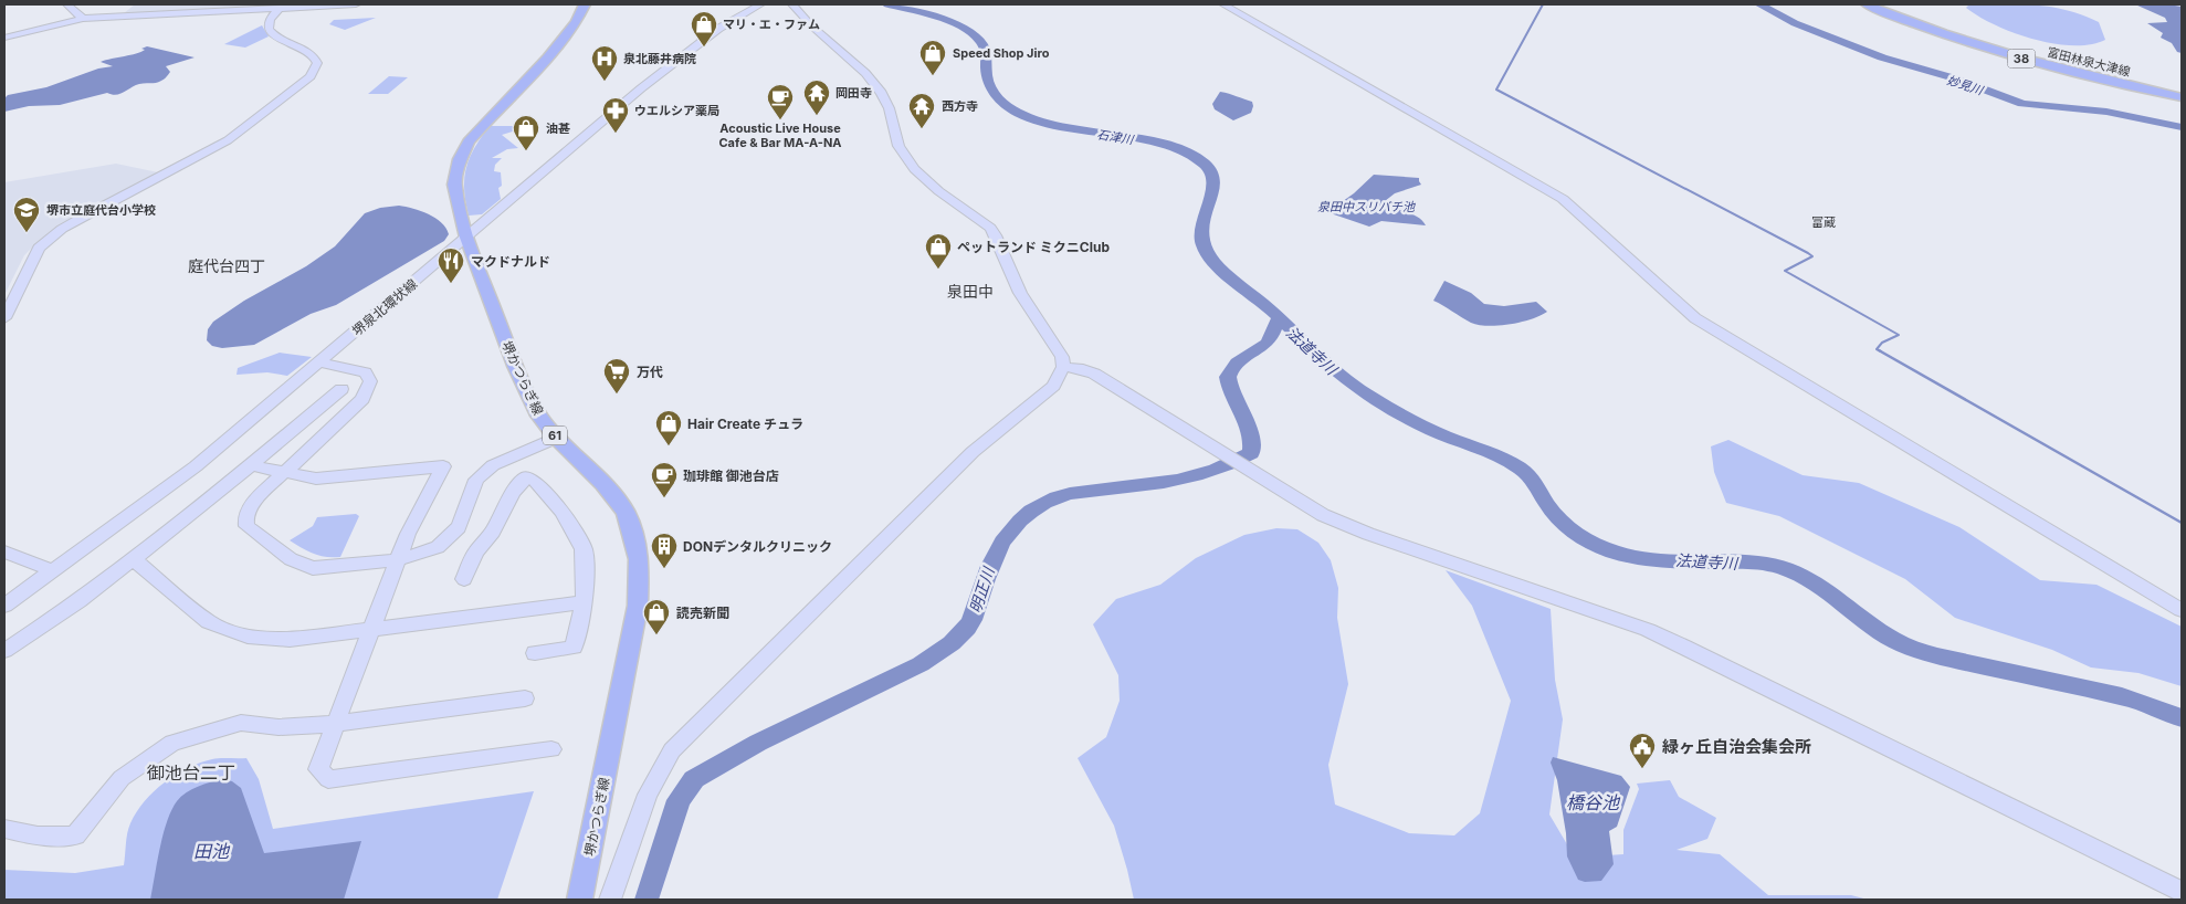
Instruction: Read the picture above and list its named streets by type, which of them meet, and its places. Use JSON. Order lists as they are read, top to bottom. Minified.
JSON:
{"streets":{"main road":["38","富田林泉大津線","堺泉北環状線","堺かつらぎ線","61"]},"crossings":[["堺泉北環状線","堺かつらぎ線"]],"districts":["富蔵","庭代台四丁","泉田中","御池台二丁"],"water":["妙見川","石津川","泉田中スリバチ池","法道寺川","明正川","橋谷池","田池"],"places":{"shop":["マリ・エ・ファム","Speed Shop Jiro","油甚","ペットランド ミクニClub","Hair Create チュラ","読売新聞"],"hospital":["泉北藤井病院"],"temple":["岡田寺","西方寺"],"cafe":["Acoustic Live House Cafe & Bar MA-A-NA","珈琲館 御池台店"],"pharmacy":["ウエルシア薬局"],"school or university":["堺市立庭代台小学校"],"restaurant":["マクドナルド"],"supermarket":["万代"],"building":["DONデンタルクリニック"],"public building":["緑ヶ丘自治会集会所"]}}
